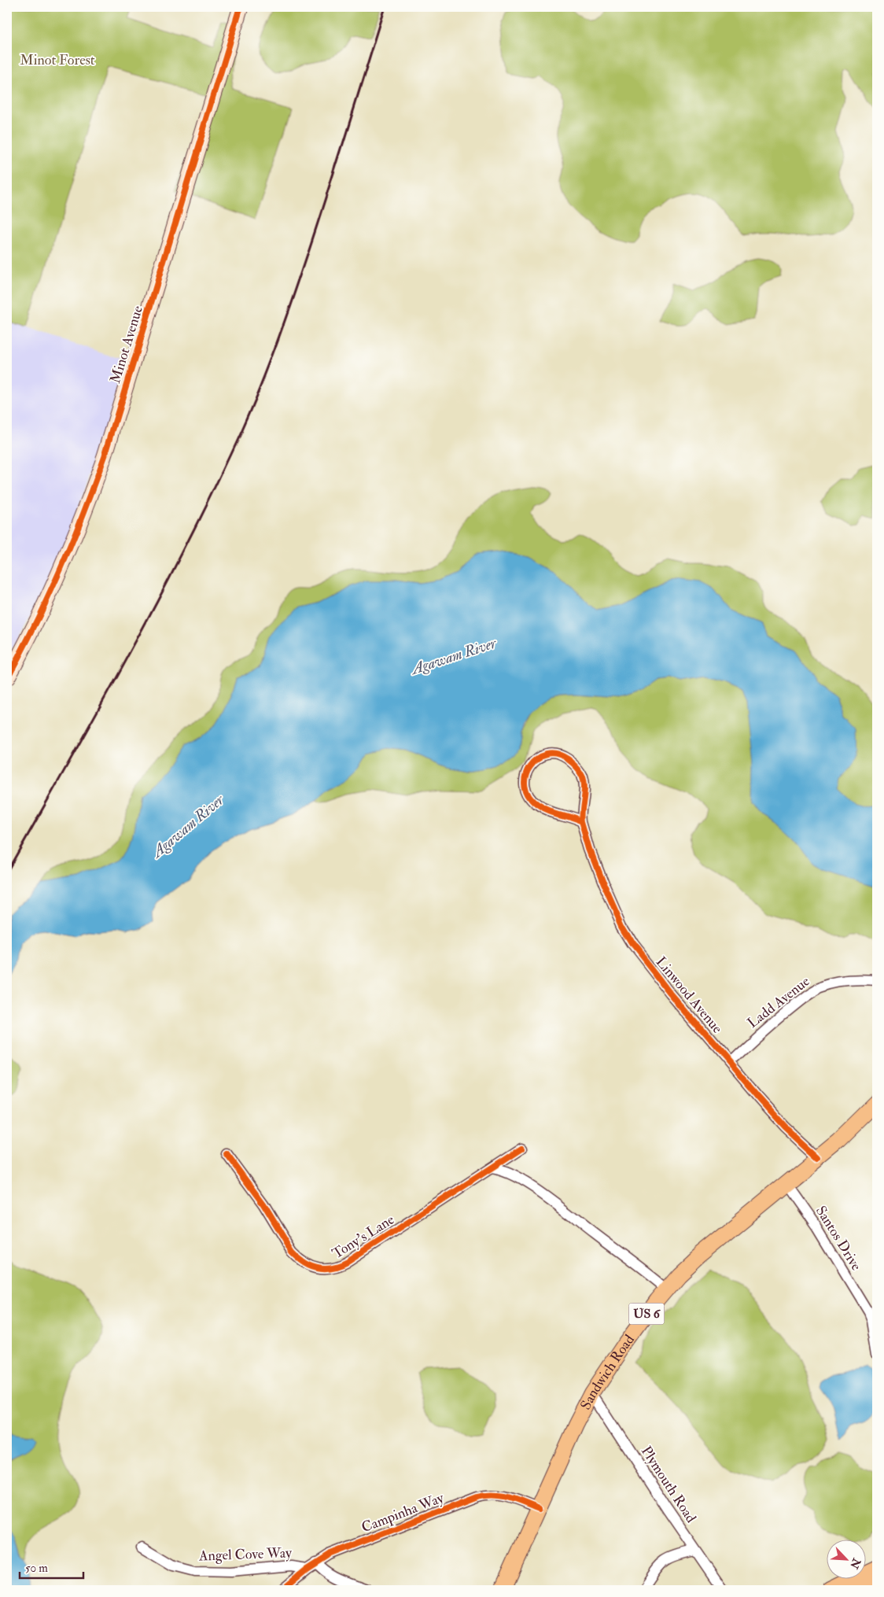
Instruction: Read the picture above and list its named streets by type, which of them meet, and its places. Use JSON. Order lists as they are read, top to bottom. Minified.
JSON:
{"streets":{"main road":["Minot Avenue","US 6","Sandwich Road"],"street":["Linwood Avenue","Ladd Avenue","Tony's Lane","Santos Drive","Plymouth Road","Campinha Way","Angel Cove Way"]},"crossings":[["Linwood Avenue","Ladd Avenue"],["Linwood Avenue","Sandwich Road"],["Santos Drive","Sandwich Road"],["Sandwich Road","Plymouth Road"],["Sandwich Road","Campinha Way"],["Campinha Way","Angel Cove Way"]],"water":["Agawam River"],"parks":["Minot Forest"],"scale_bar":"50 m","north":"bottom right"}
